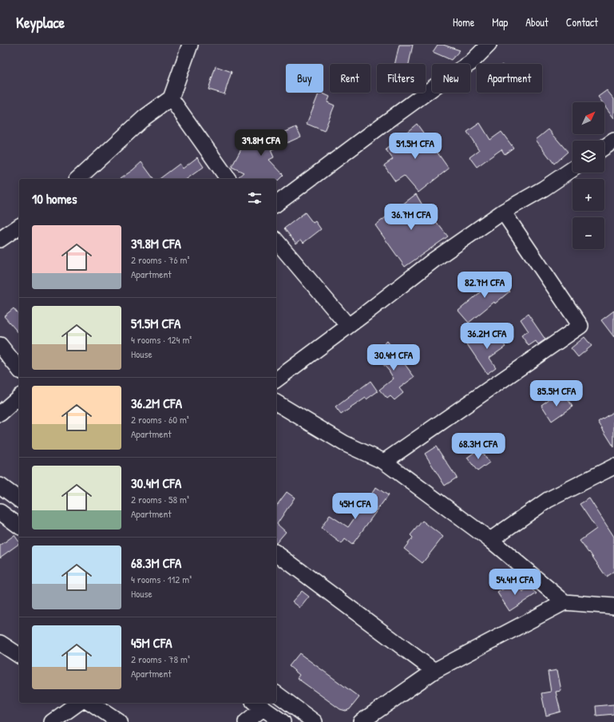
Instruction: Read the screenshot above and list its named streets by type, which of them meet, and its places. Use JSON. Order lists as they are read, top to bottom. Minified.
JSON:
{"north":"top right","page":{"header":"Keyplace","nav":["Home","Map","About","Contact"],"chip":["Buy","Rent","Filters","New","Apartment"],"map_buttons":["+","−"],"price":["39.8M CFA","51.5M CFA","36.7M CFA","82.7M CFA","36.2M CFA","30.4M CFA","85.5M CFA","68.3M CFA","45M CFA","54.4M CFA"],"heading":"10 homes","list":[{"name":"39.8M CFA","note":"2 rooms · 76 m² · Apartment"},{"name":"51.5M CFA","note":"4 rooms · 124 m² · House"},{"name":"36.2M CFA","note":"2 rooms · 60 m² · Apartment"},{"name":"30.4M CFA","note":"2 rooms · 58 m² · Apartment"},{"name":"68.3M CFA","note":"4 rooms · 112 m² · House"},{"name":"45M CFA","note":"2 rooms · 78 m² · Apartment"}]}}
